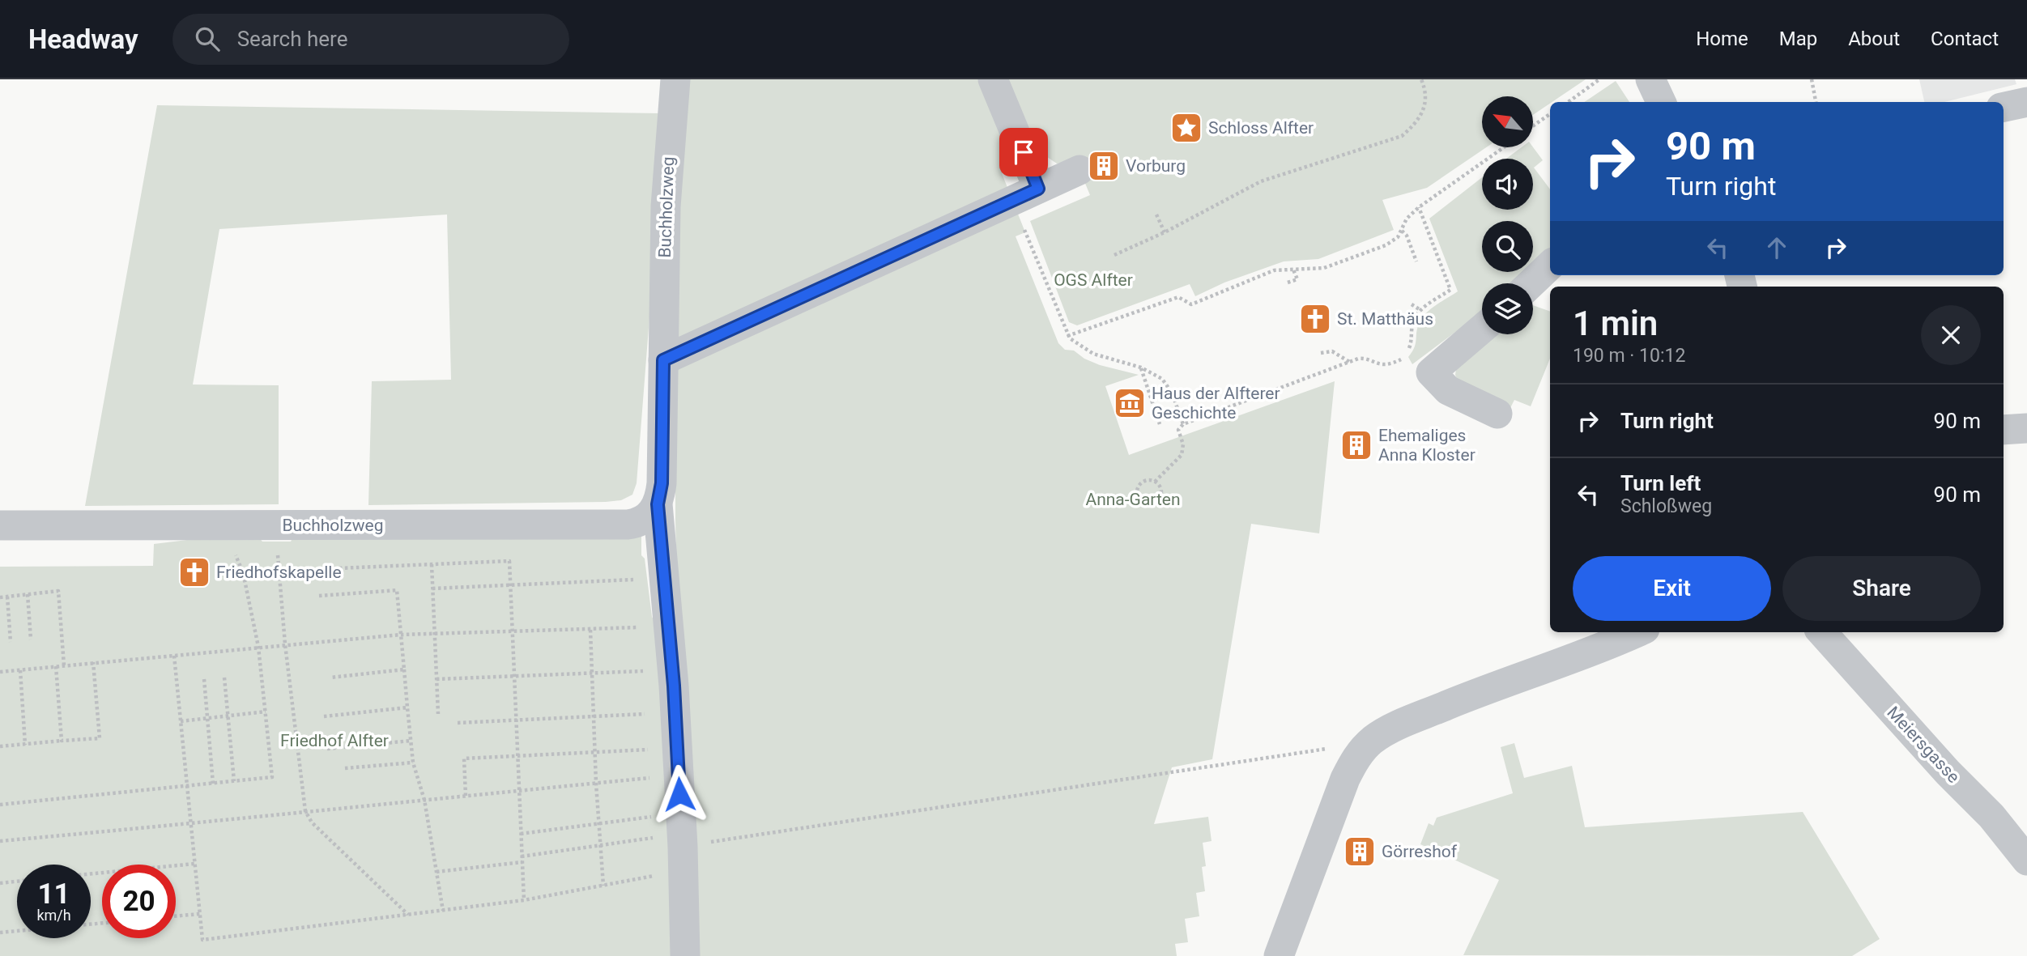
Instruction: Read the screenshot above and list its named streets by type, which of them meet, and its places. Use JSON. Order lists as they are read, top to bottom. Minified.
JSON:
{"streets":{"street":["Buchholzweg","Meiersgasse"]},"parks":["OGS Alfter","Anna-Garten","Friedhof Alfter"],"places":{"place":["Schloss Alfter"],"building":["Vorburg","Ehemaliges Anna Kloster","Görreshof"],"church":["St. Matthäus","Friedhofskapelle"],"museum":["Haus der Alfterer Geschichte"]},"north":"top left","page":{"header":"Headway","search":"Search here","nav":["Home","Map","About","Contact"],"turn":["90 m","Turn right"],"heading":["1 min","190 m · 10:12"],"list":[{"name":"Turn right","value":"90 m"},{"name":"Turn left","note":"Schloßweg","value":"90 m"}],"buttons":["Exit","Share"],"speed":"11 km/h","limit":"20"}}
